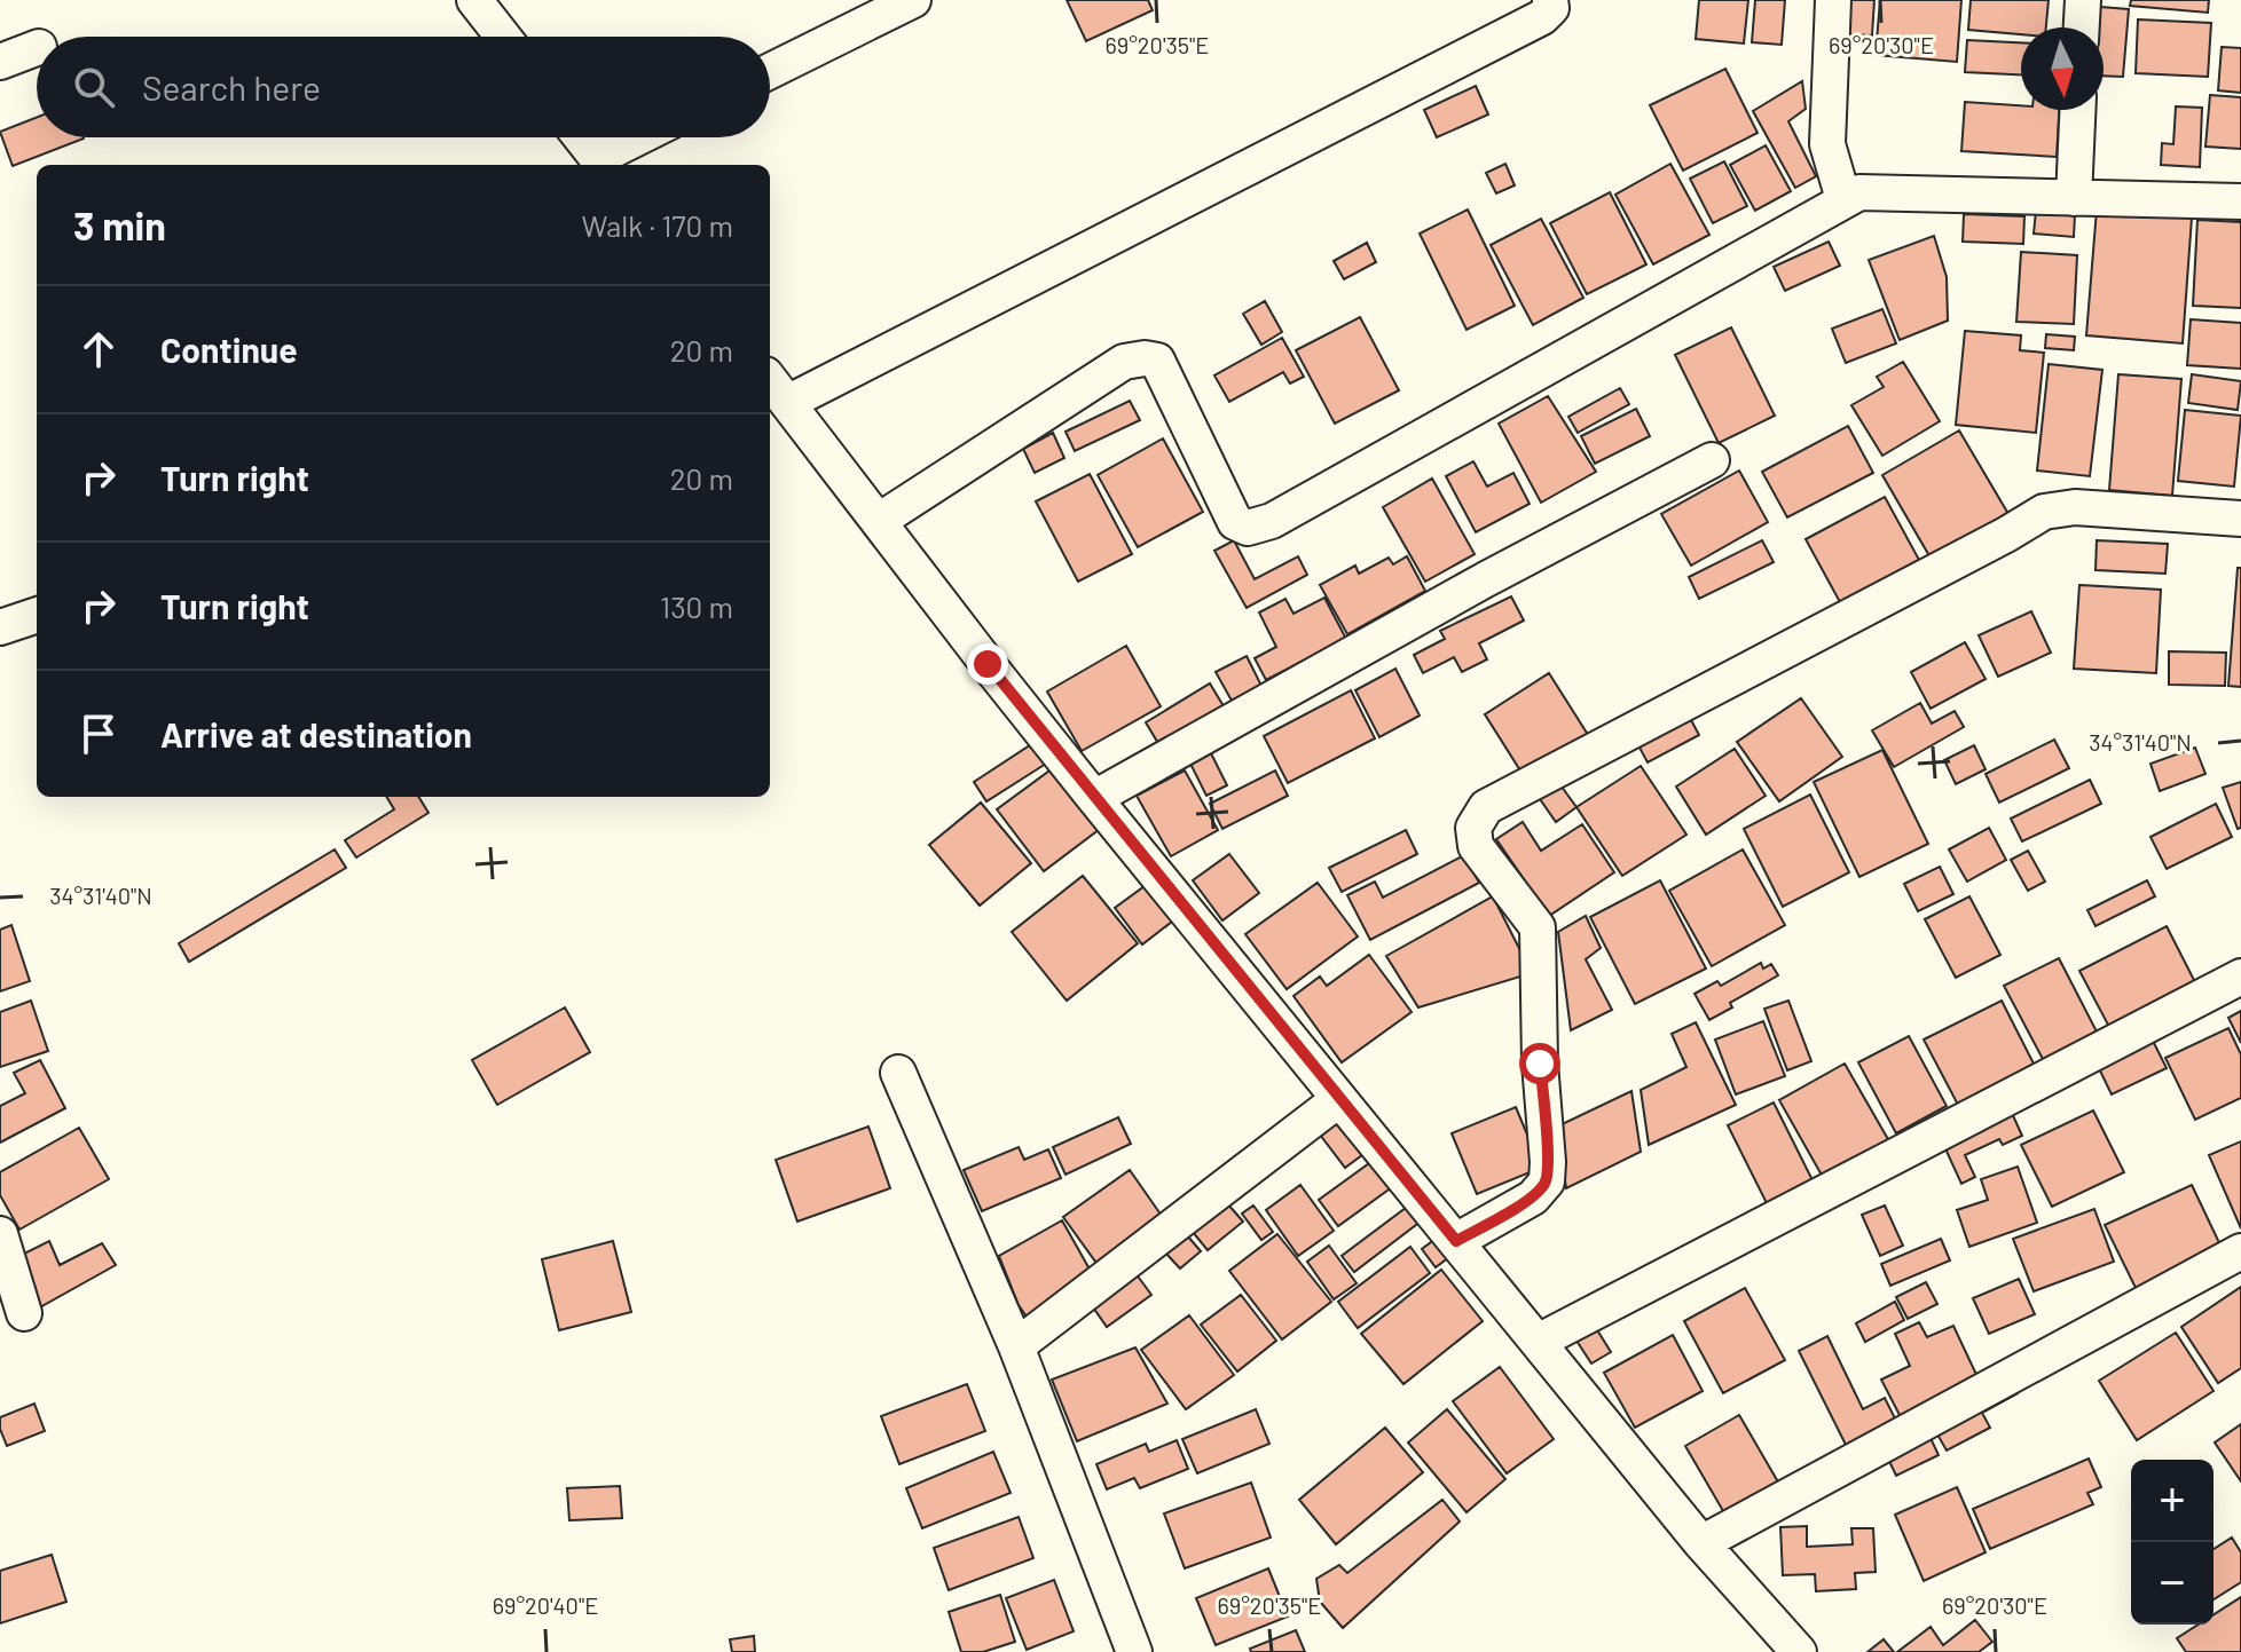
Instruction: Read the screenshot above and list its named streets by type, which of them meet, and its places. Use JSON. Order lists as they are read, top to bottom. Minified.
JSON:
{"north":"bottom","page":{"search":"Search here","heading":["3 min","Walk · 170 m"],"list":[["Continue","20 m"],["Turn right","20 m"],["Turn right","130 m"],"Arrive at destination"],"map_buttons":["+","−"]},"coordinates":["69°20'35\"E","69°20'30\"E","34°31'40\"N","69°20'40\"E"]}
